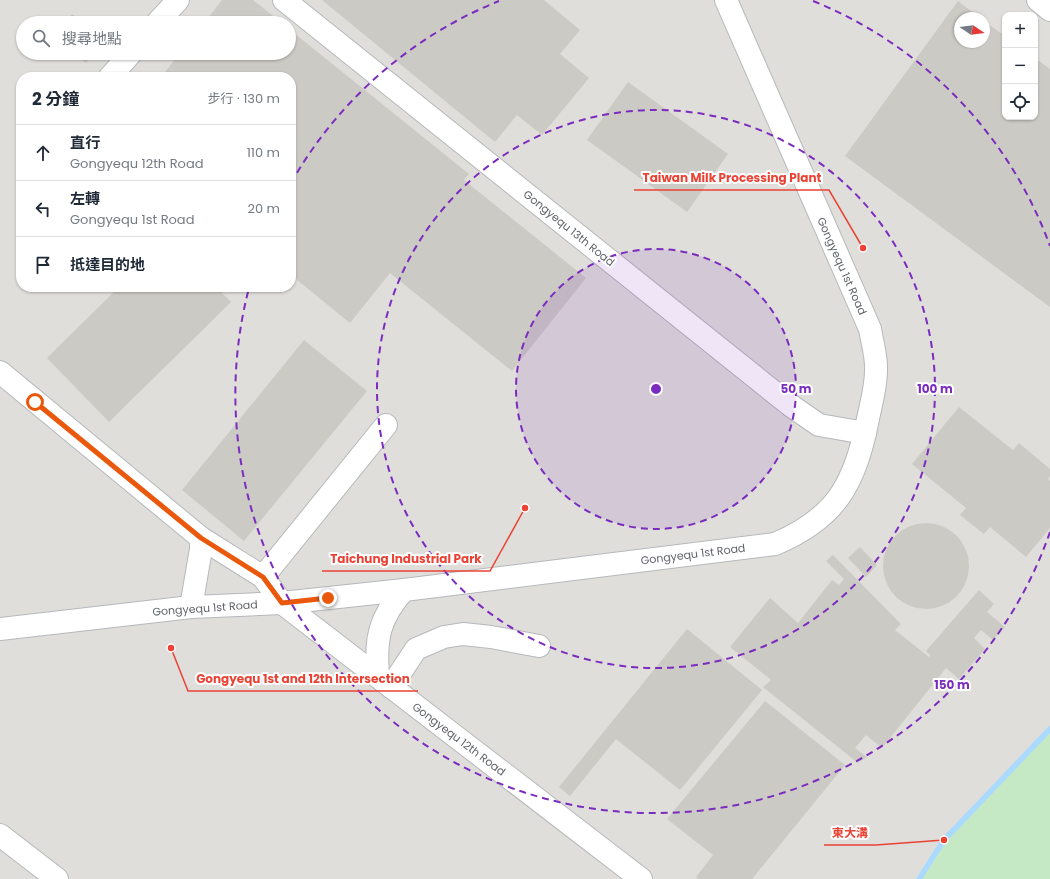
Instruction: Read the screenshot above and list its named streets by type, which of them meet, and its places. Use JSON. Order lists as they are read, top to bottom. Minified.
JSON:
{"streets":{"street":["Gongyequ 13th Road","Gongyequ 1st Road","Gongyequ 12th Road"]},"crossings":[["Gongyequ 13th Road","Gongyequ 1st Road"],["Gongyequ 1st Road","Gongyequ 12th Road"]],"places":["Taiwan Milk Processing Plant","Taichung Industrial Park","Gongyequ 1st and 12th Intersection","東大溝"],"north":"right","page":{"map_buttons":["+","−"],"search":"搜尋地點","heading":["2 分鐘","步行 · 130 m"],"list":[["直行","Gongyequ 12th Road","110 m"],["左轉","Gongyequ 1st Road","20 m"],"抵達目的地"]},"rings":["50 m","100 m","150 m"]}
